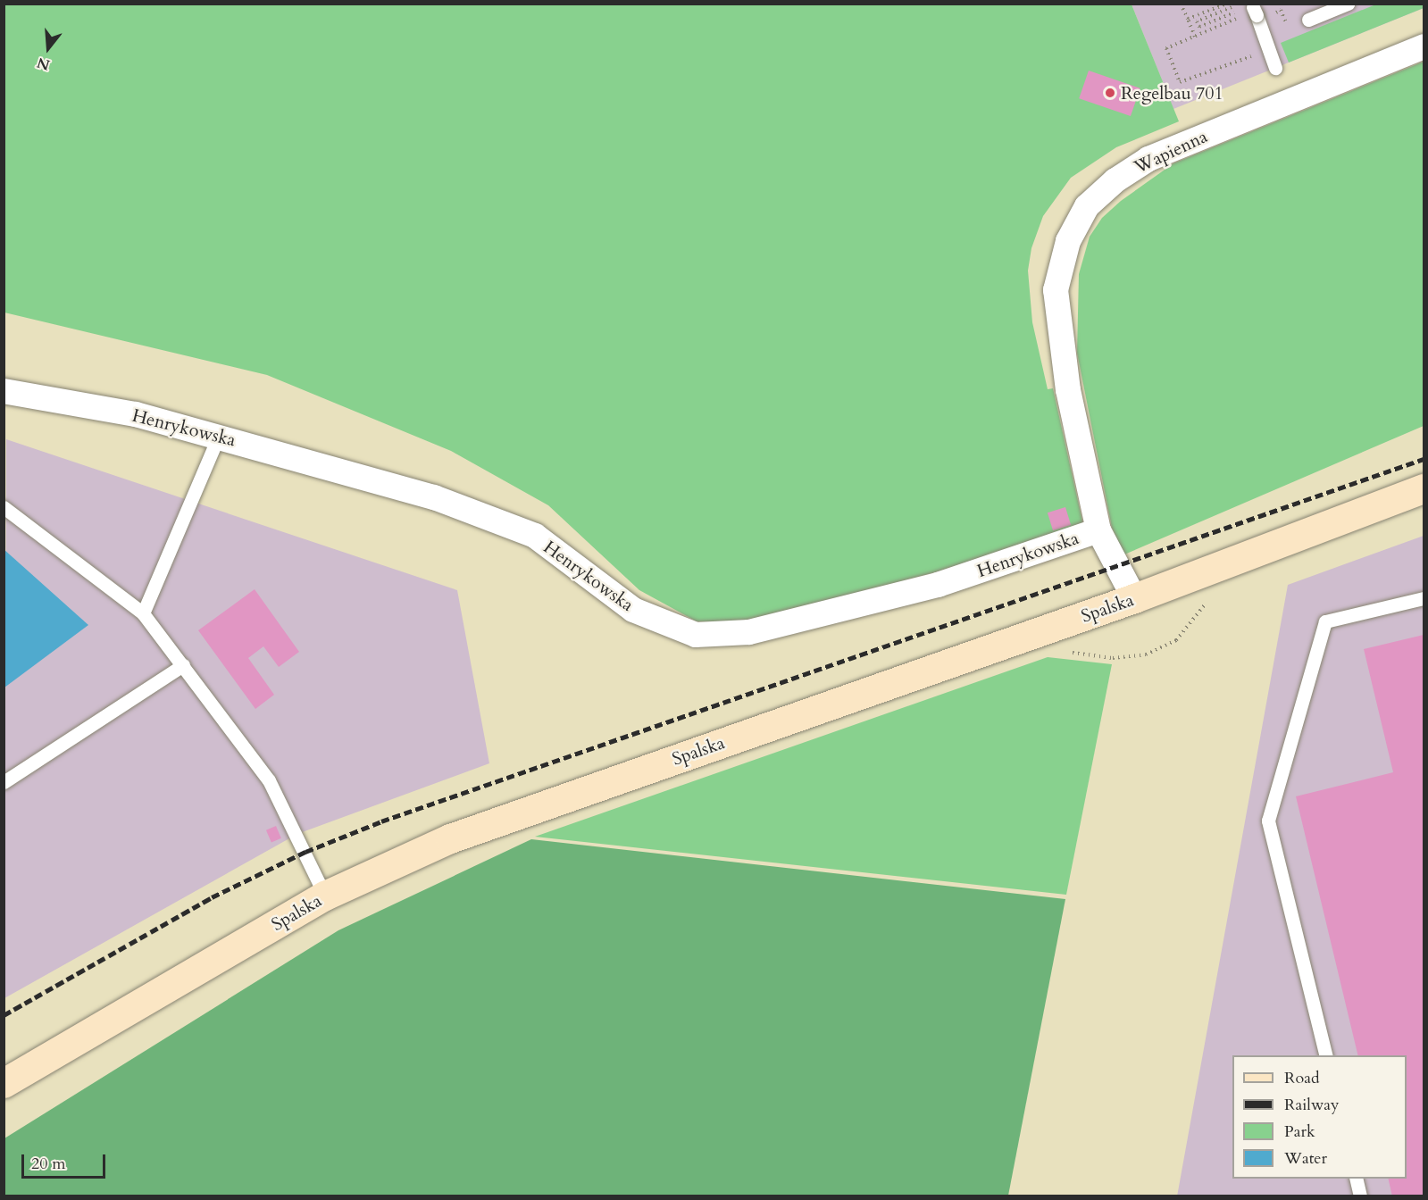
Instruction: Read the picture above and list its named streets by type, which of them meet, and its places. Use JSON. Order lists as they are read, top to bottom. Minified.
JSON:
{"streets":{"street":["Wapienna","Henrykowska","Spalska"]},"crossings":[["Wapienna","Henrykowska"],["Henrykowska","Spalska"]],"places":["Regelbau 701"],"legend":["Road","Railway","Park","Water"],"scale_bar":"20 m","north":"bottom"}
